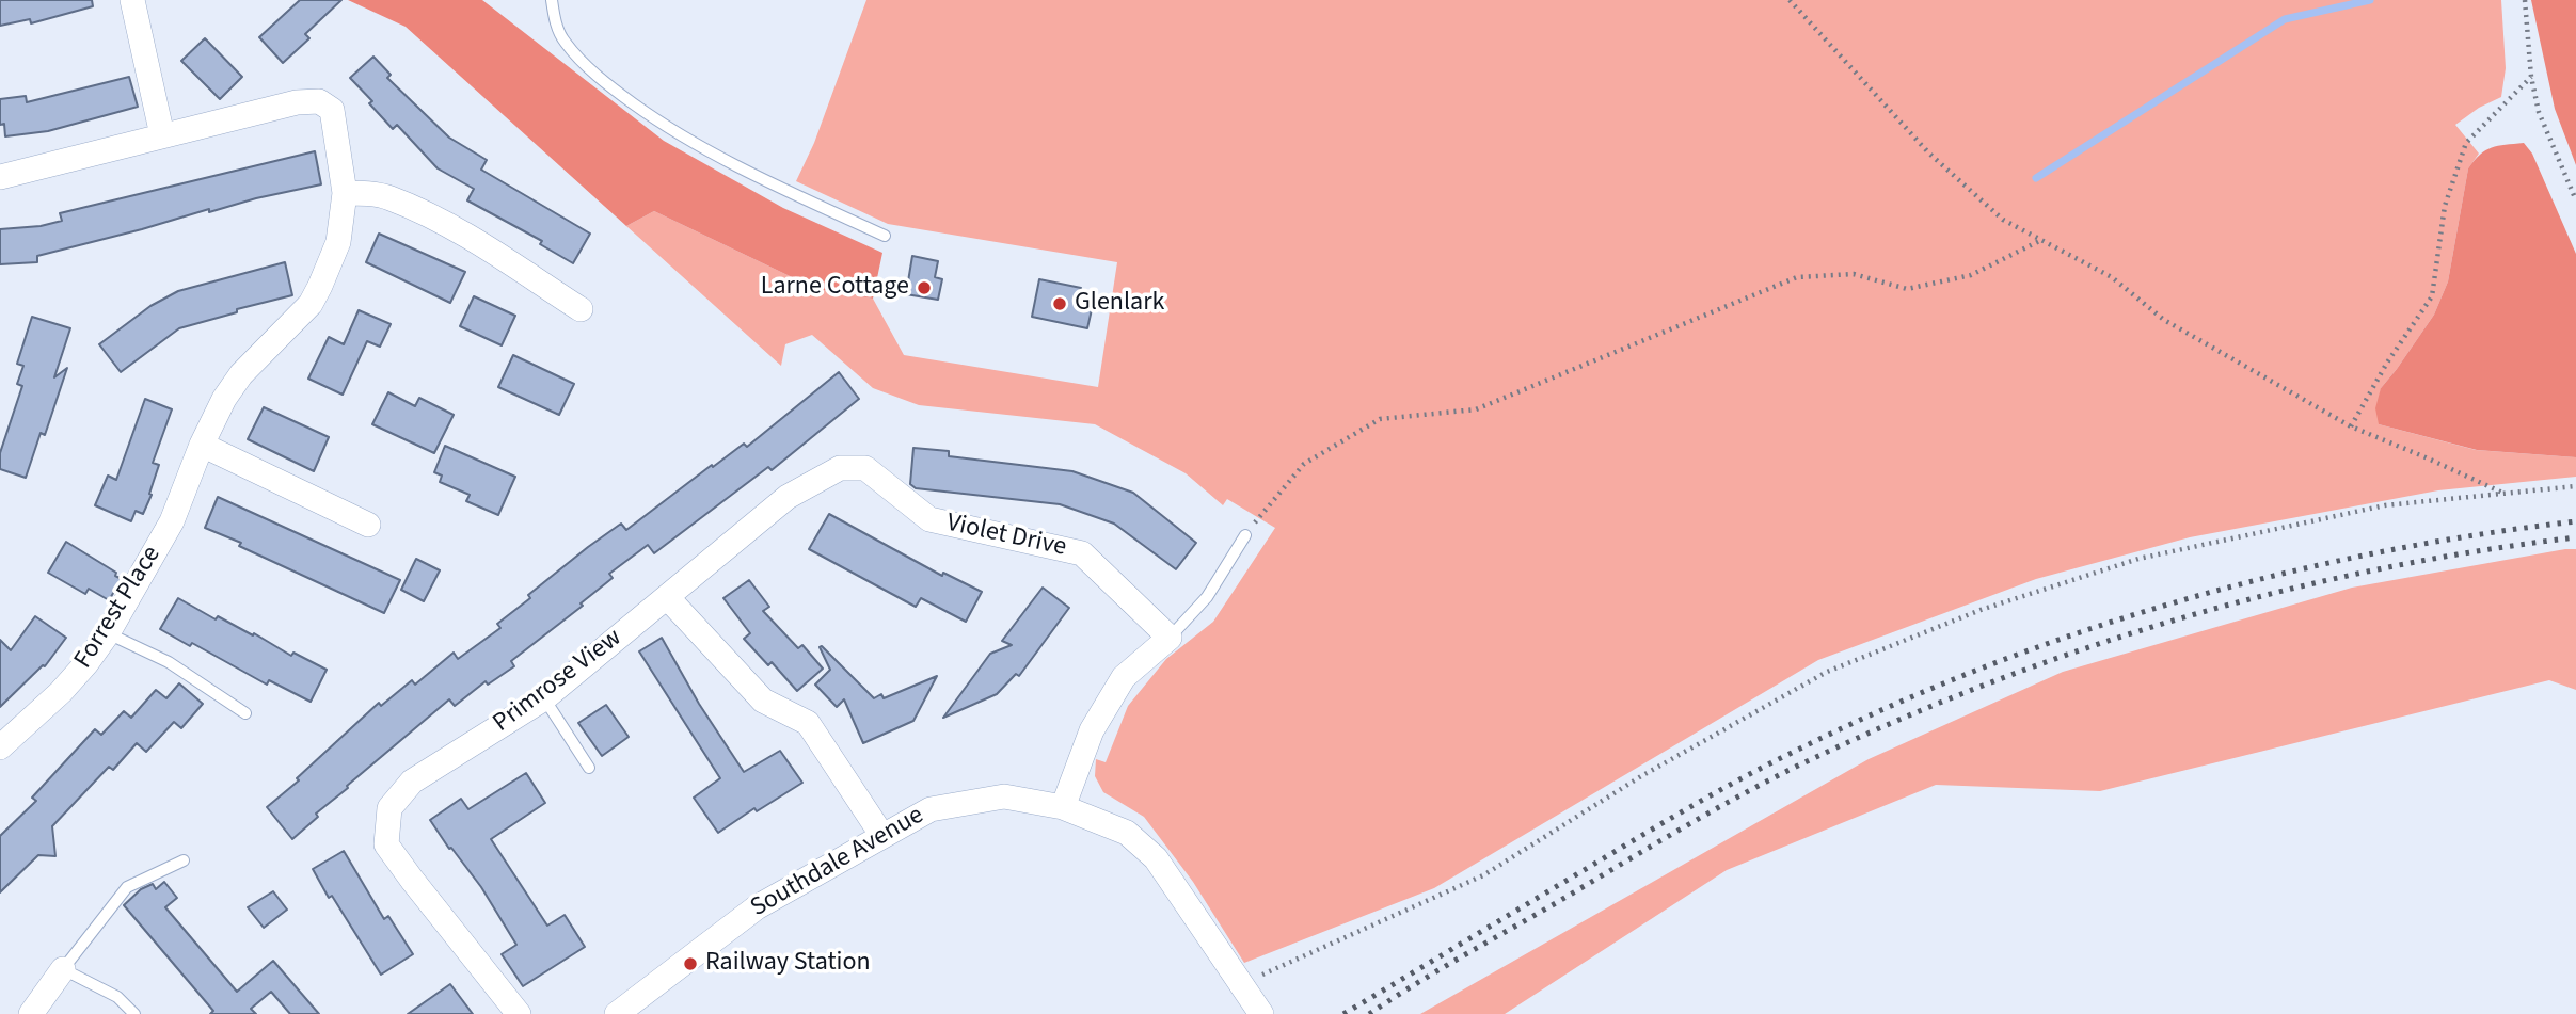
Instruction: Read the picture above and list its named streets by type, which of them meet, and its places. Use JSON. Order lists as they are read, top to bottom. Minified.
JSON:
{"streets":{"street":["Violet Drive","Forrest Place","Primrose View","Southdale Avenue"]},"crossings":[["Violet Drive","Primrose View"]],"places":["Larne Cottage","Glenlark","Railway Station"]}
